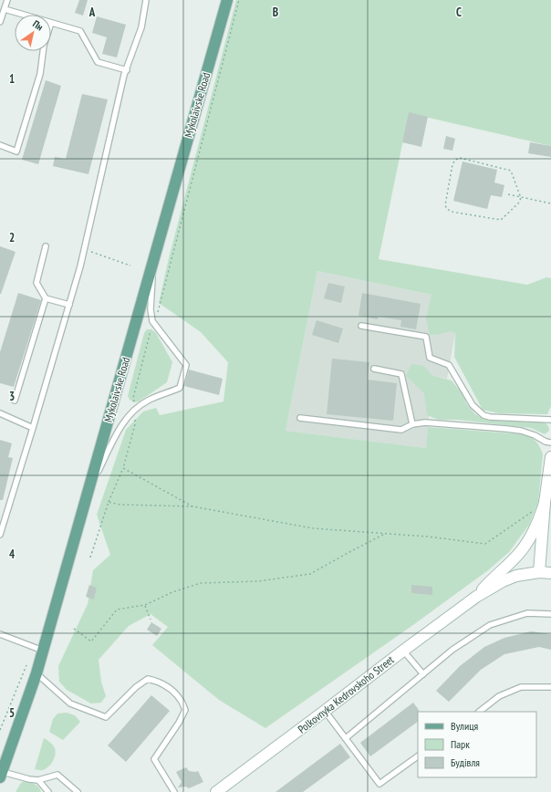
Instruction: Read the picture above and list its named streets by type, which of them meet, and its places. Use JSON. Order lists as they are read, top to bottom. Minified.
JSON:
{"streets":{"main road":["Mykolaivske Road"],"street":["Polkovnyka Kedrovskoho Street"]},"legend":["Вулиця","Парк","Будівля"],"north":"top right","grid":{"columns":["A","B","C"],"rows":["1","2","3","4","5"]}}
